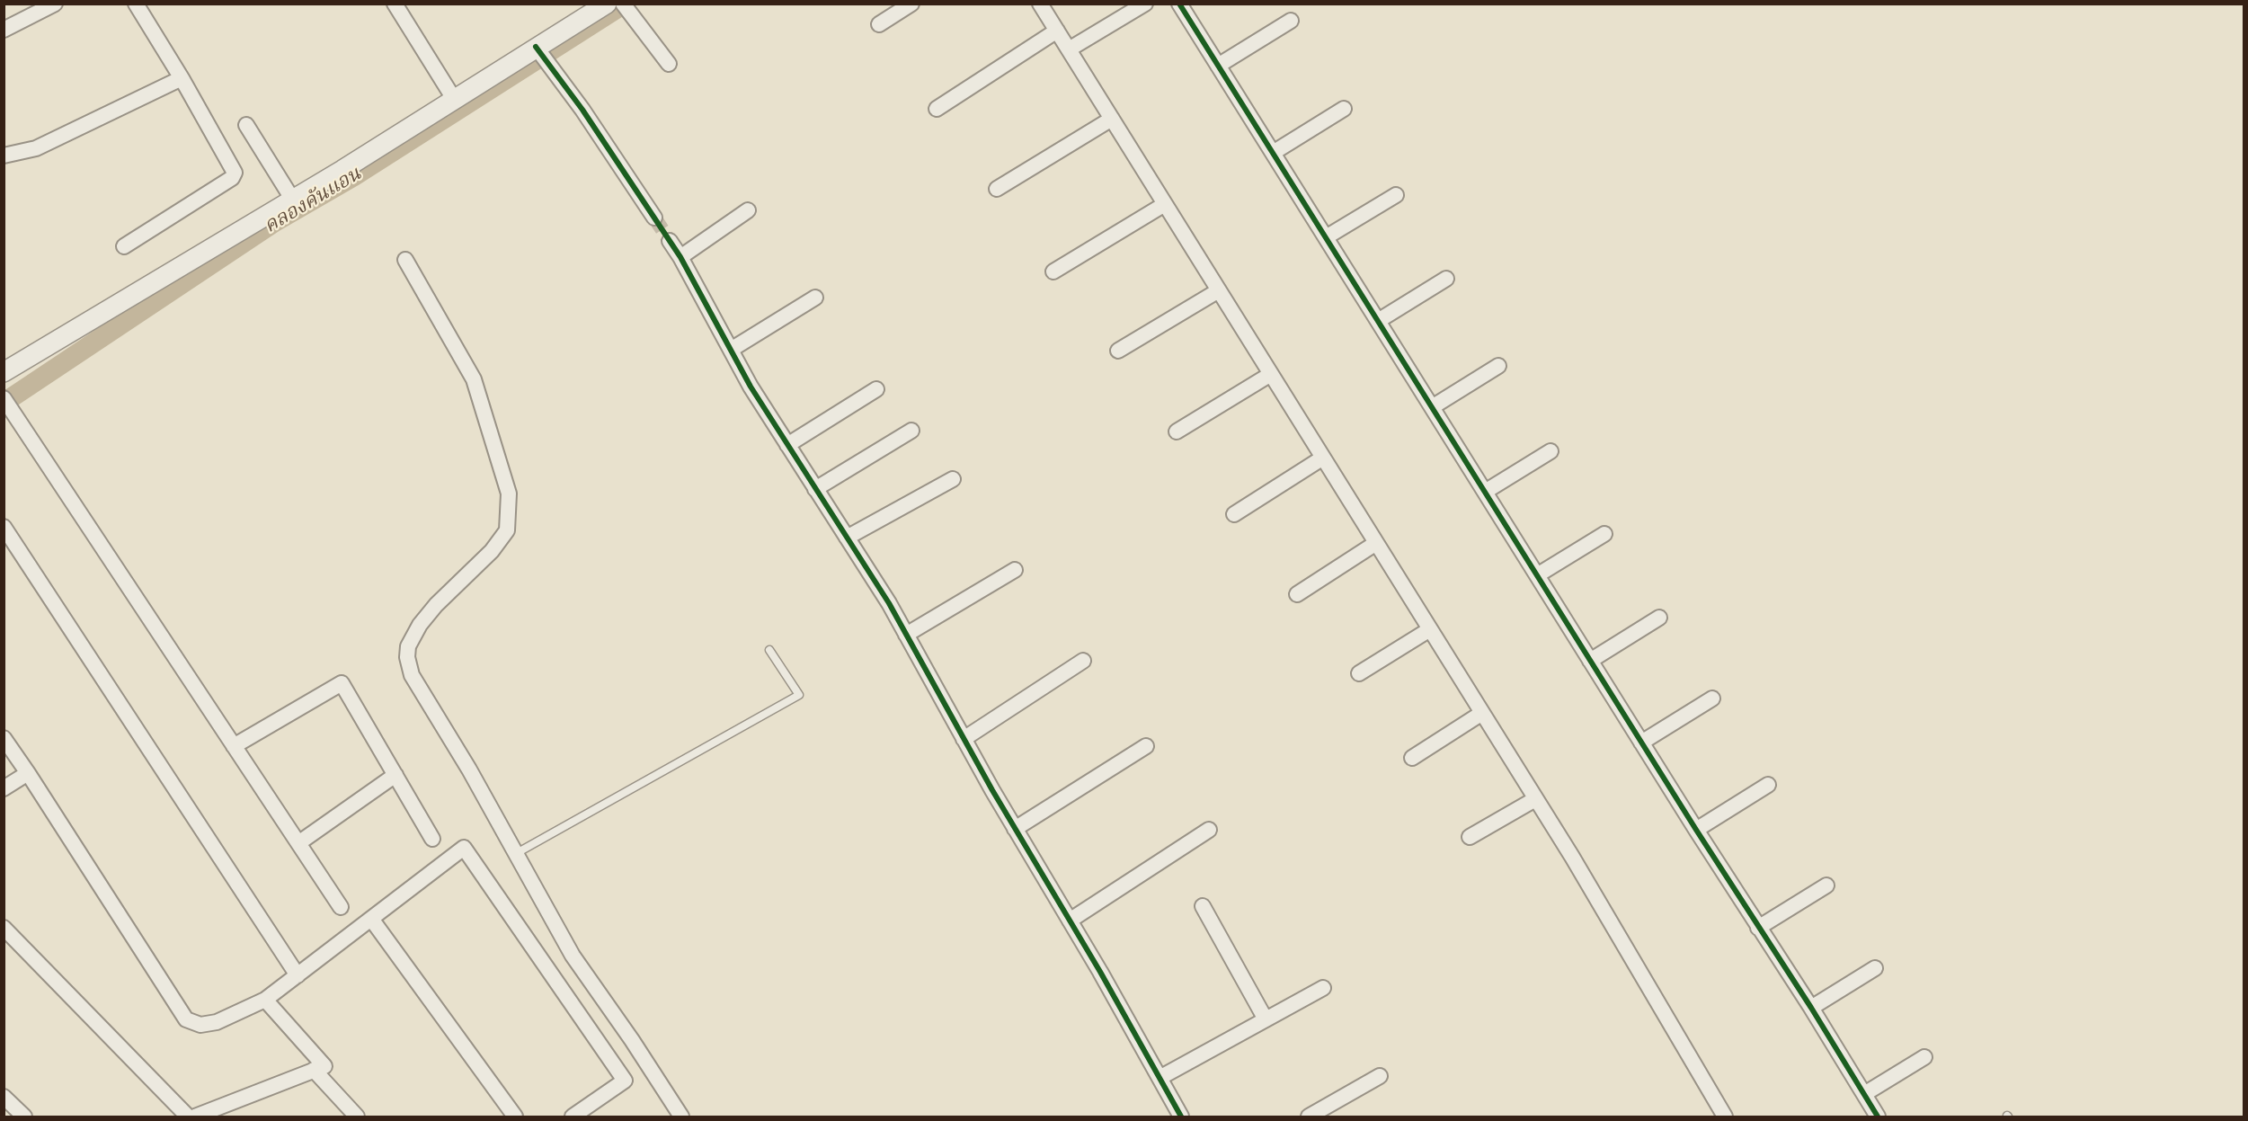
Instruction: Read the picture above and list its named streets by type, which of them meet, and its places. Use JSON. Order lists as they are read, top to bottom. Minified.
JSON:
{"water":["คลองคันแอน"]}
